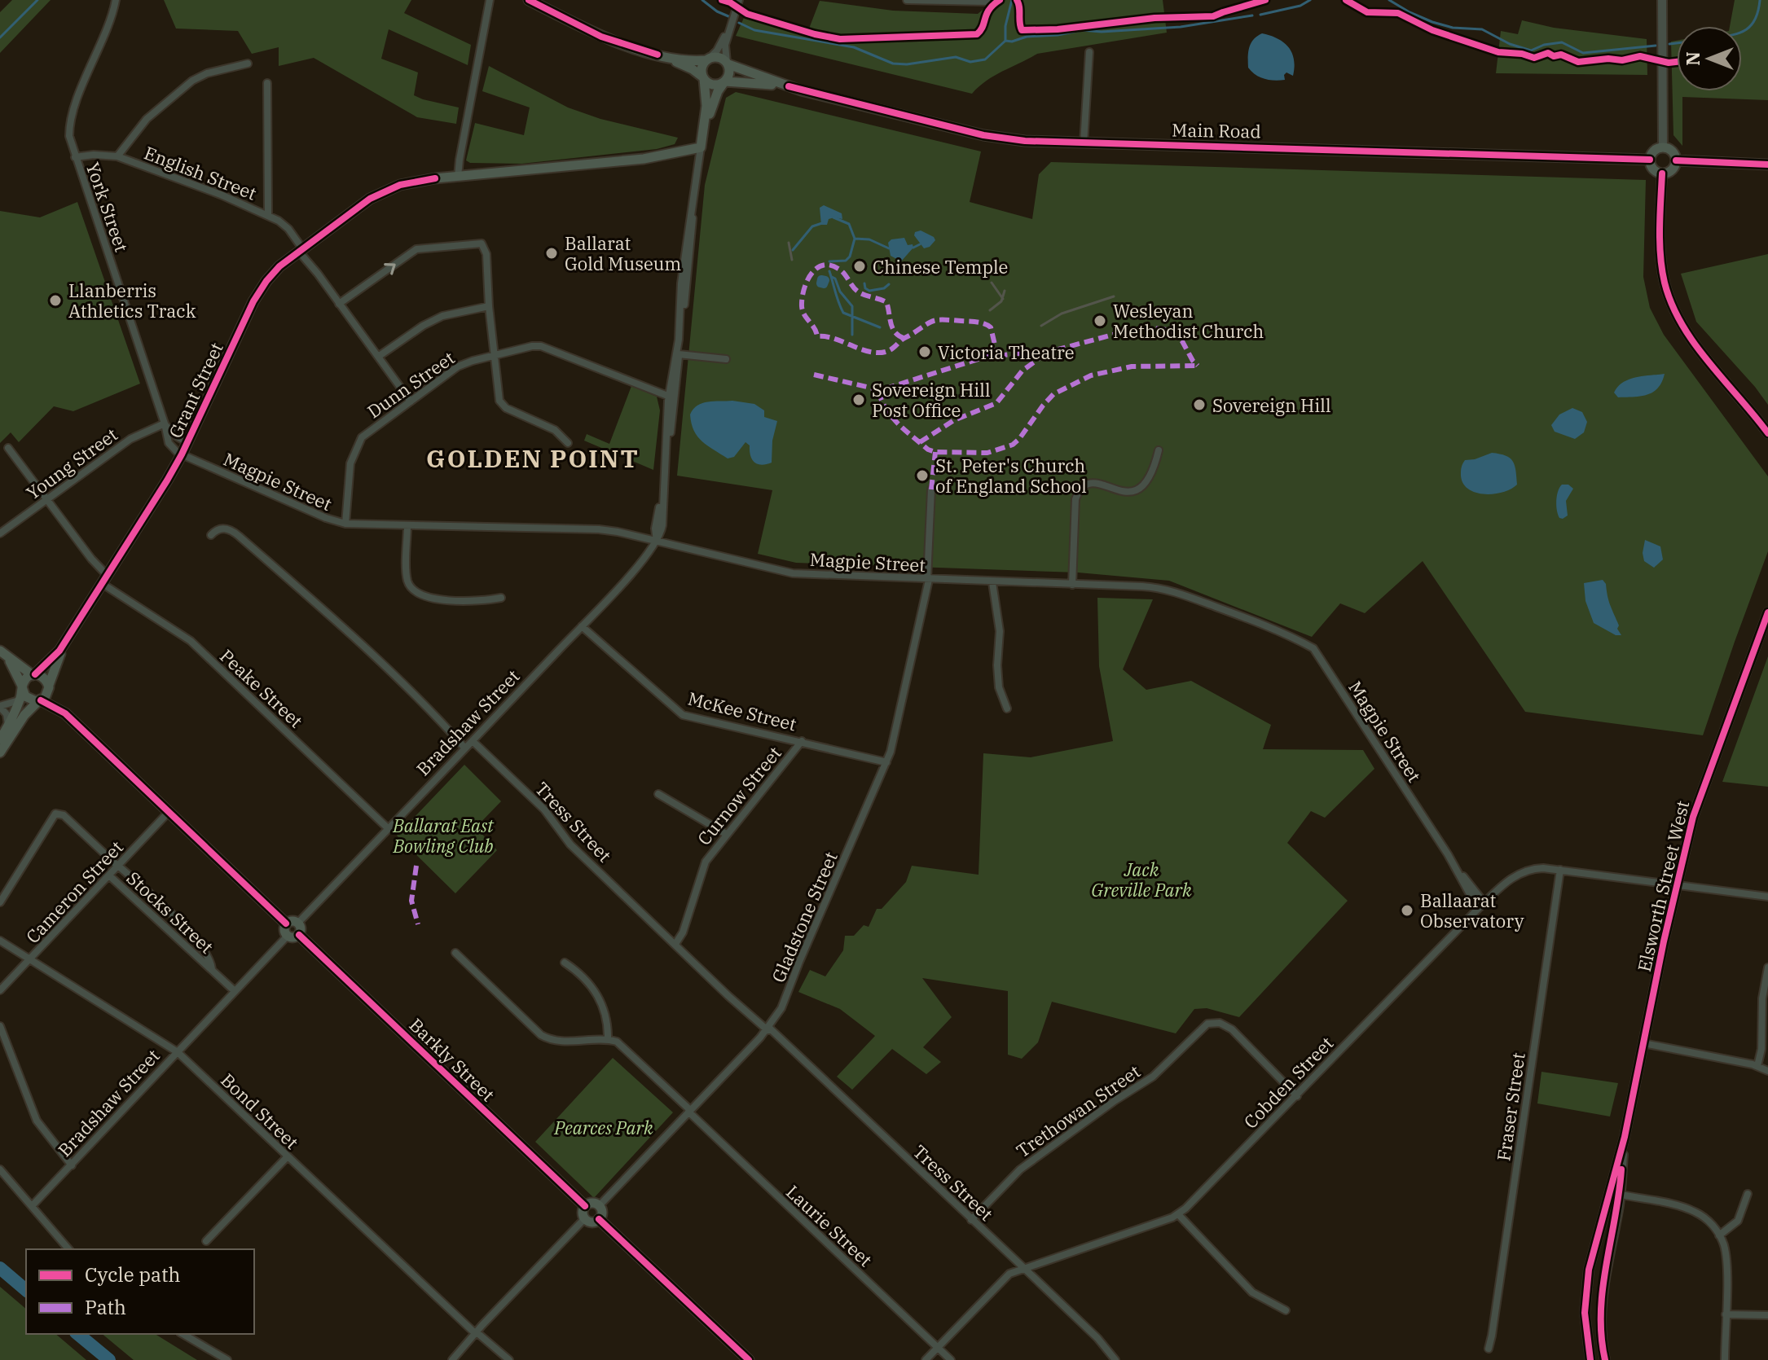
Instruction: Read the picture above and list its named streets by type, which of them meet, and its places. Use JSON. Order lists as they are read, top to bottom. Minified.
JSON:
{"streets":{"main road":["Main Road","Grant Street","Barkly Street"],"street":["English Street","York Street","Dunn Street","Young Street","Magpie Street","Peake Street","McKee Street","Bradshaw Street","Curnow Street","Tress Street","Elsworth Street West","Cameron Street","Stocks Street","Gladstone Street","Cobden Street","Fraser Street","Bond Street","Trethowan Street","Laurie Street"]},"crossings":[["English Street","York Street"],["English Street","Dunn Street"],["English Street","Grant Street"],["York Street","Grant Street"],["York Street","Young Street"],["York Street","Magpie Street"],["Dunn Street","Magpie Street"],["Grant Street","Magpie Street"],["Grant Street","Peake Street"],["Young Street","Peake Street"],["Magpie Street","Bradshaw Street"],["Magpie Street","Gladstone Street"],["Magpie Street","Cobden Street"],["Peake Street","Bradshaw Street"],["McKee Street","Bradshaw Street"],["McKee Street","Curnow Street"],["McKee Street","Gladstone Street"],["Bradshaw Street","Tress Street"],["Bradshaw Street","Stocks Street"],["Bradshaw Street","Barkly Street"],["Bradshaw Street","Bond Street"],["Curnow Street","Tress Street"],["Tress Street","Gladstone Street"],["Tress Street","Cobden Street"],["Tress Street","Trethowan Street"],["Elsworth Street West","Cobden Street"],["Cameron Street","Stocks Street"],["Cameron Street","Bond Street"],["Gladstone Street","Barkly Street"],["Gladstone Street","Laurie Street"],["Cobden Street","Fraser Street"],["Cobden Street","Trethowan Street"],["Cobden Street","Laurie Street"]],"districts":["GOLDEN POINT"],"parks":["Ballarat East Bowling Club","Jack Greville Park","Pearces Park"],"places":["Ballarat Gold Museum","Chinese Temple","Llanberris Athletics Track","Wesleyan Methodist Church","Victoria Theatre","Sovereign Hill Post Office","Sovereign Hill","St. Peter's Church of England School","Ballaarat Observatory"],"legend":["Cycle path","Path"],"north":"left"}
